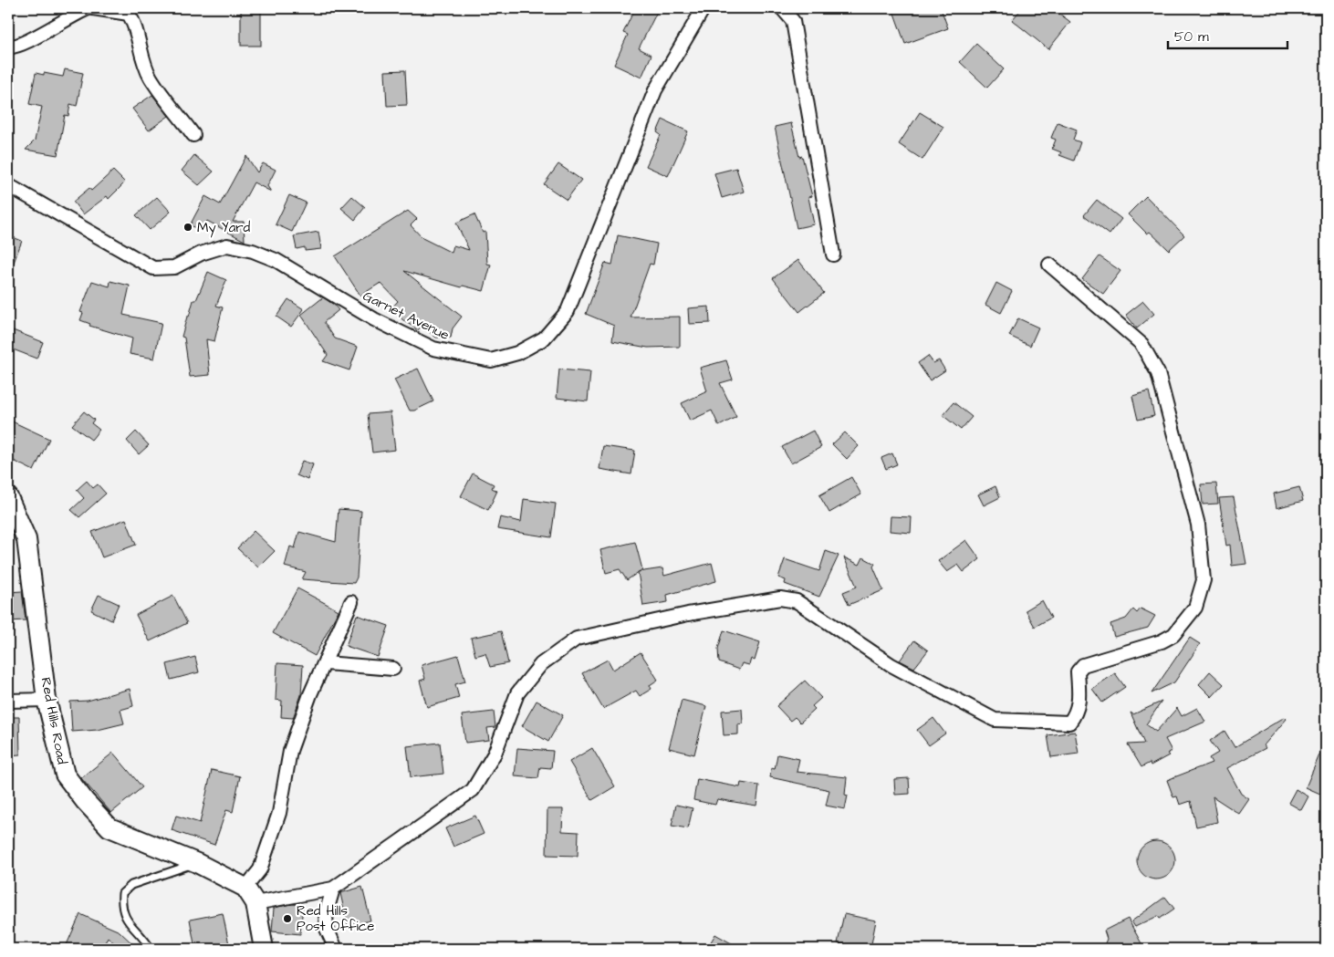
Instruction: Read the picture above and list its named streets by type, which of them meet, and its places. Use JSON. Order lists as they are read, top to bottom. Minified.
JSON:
{"streets":{"main road":["Red Hills Road"],"street":["Garnet Avenue"]},"places":["My Yard","Red Hills Post Office"],"scale_bar":"50 m"}
